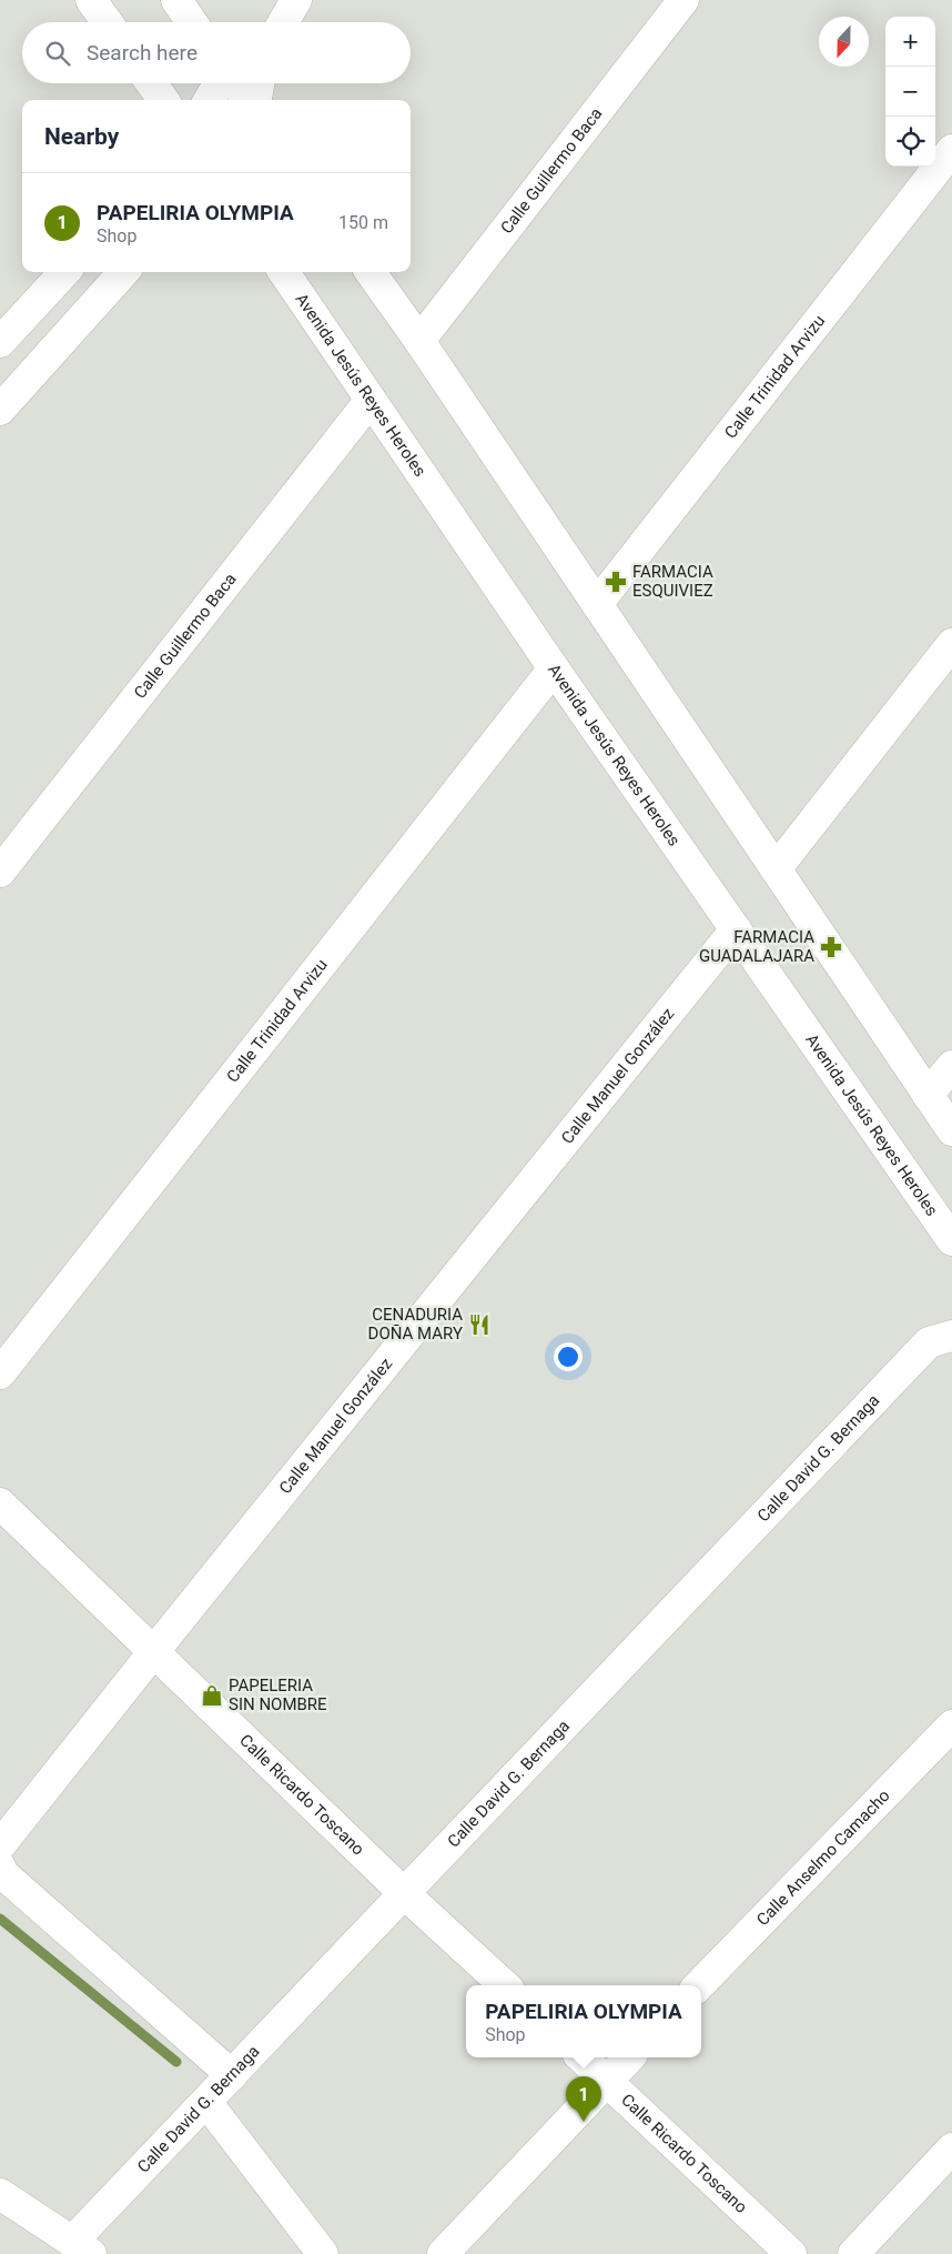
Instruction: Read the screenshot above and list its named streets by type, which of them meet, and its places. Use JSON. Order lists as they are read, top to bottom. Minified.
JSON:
{"streets":{"street":["Calle Guillermo Baca","Calle Trinidad Arvizu","Avenida Jesús Reyes Heroles","Calle Manuel González","Calle David G. Bernaga","Calle Ricardo Toscano","Calle Anselmo Camacho"]},"crossings":[["Calle Guillermo Baca","Avenida Jesús Reyes Heroles"],["Calle Trinidad Arvizu","Avenida Jesús Reyes Heroles"],["Avenida Jesús Reyes Heroles","Calle Manuel González"],["Calle Manuel González","Calle Ricardo Toscano"],["Calle David G. Bernaga","Calle Ricardo Toscano"]],"places":{"pharmacy":["FARMACIA ESQUIVIEZ","FARMACIA GUADALAJARA"],"restaurant":["CENADURIA DOÑA MARY"],"shop":["PAPELERIA SIN NOMBRE"]},"north":"bottom","page":{"map_buttons":["+","−"],"search":"Search here","heading":"Nearby","list":[{"mark":"1","name":"PAPELIRIA OLYMPIA","note":"Shop","value":"150 m"}],"popup":["PAPELIRIA OLYMPIA","Shop"],"pins":"1"}}
